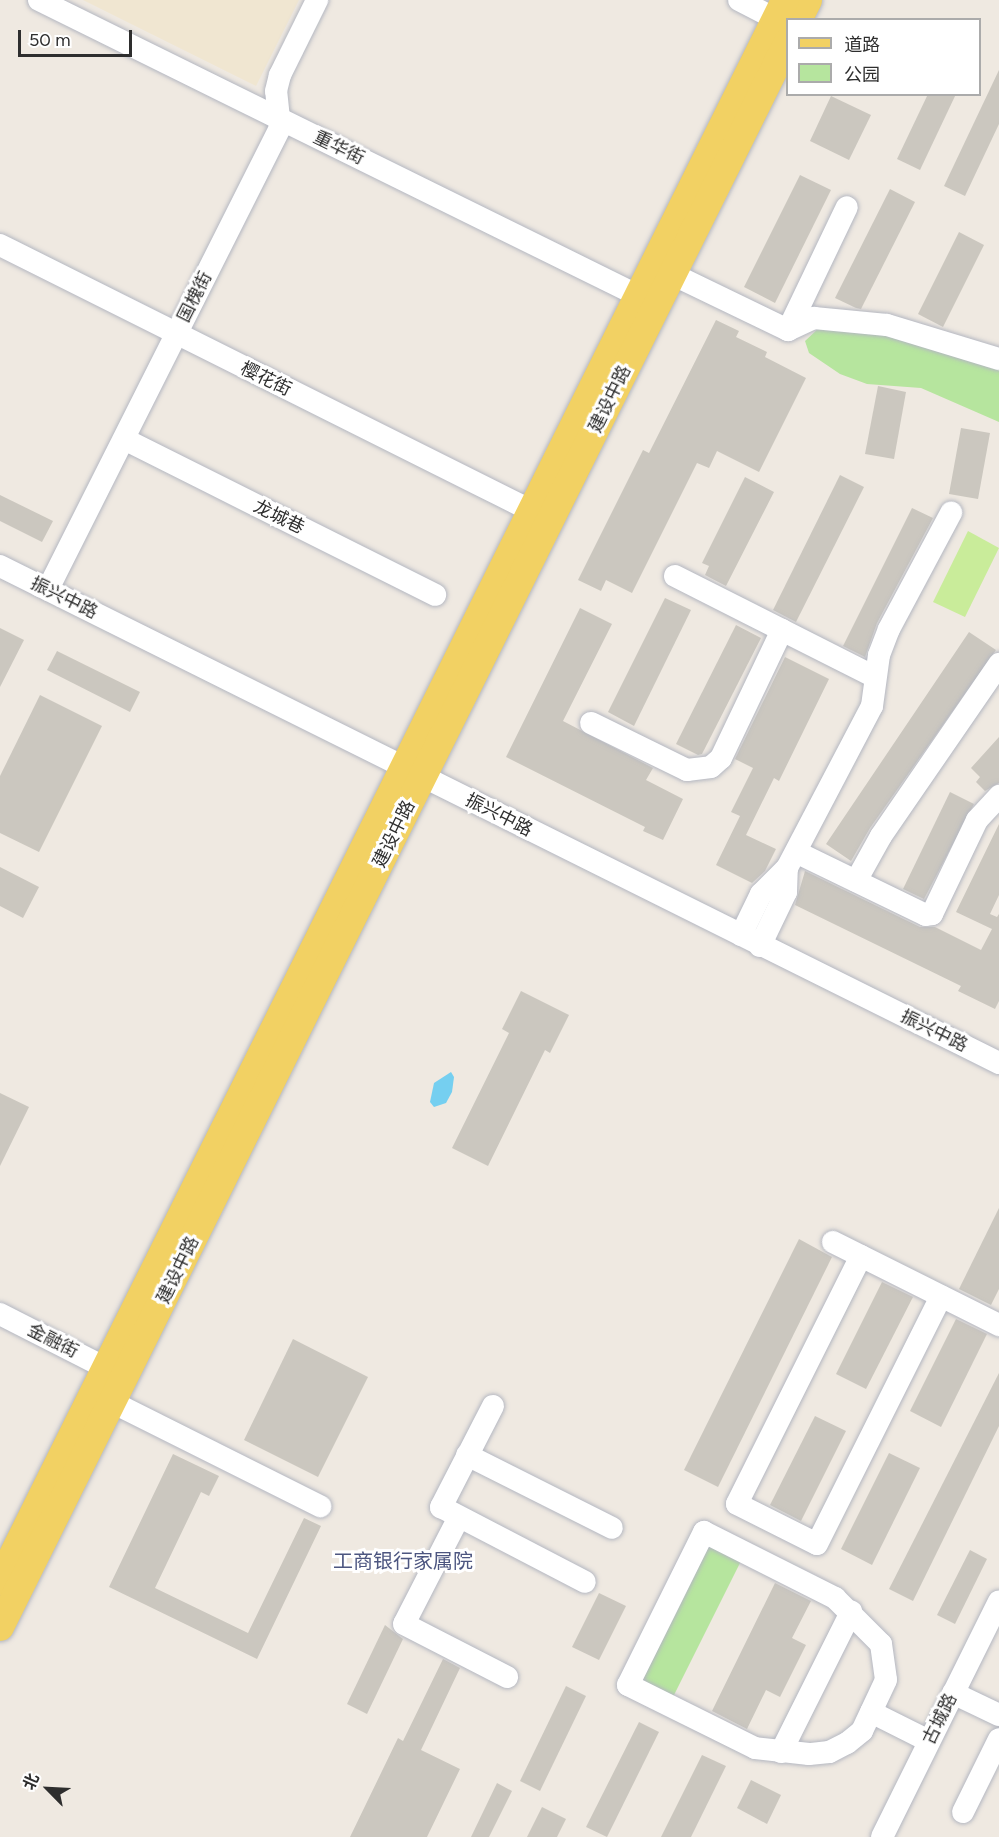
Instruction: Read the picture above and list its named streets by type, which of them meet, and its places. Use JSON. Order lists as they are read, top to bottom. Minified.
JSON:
{"streets":{"main road":["建设中路"],"street":["重华街","国槐街","樱花街","龙城巷","振兴中路","金融街","古城路"]},"crossings":[["重华街","国槐街"],["重华街","建设中路"],["国槐街","樱花街"],["国槐街","龙城巷"],["国槐街","振兴中路"],["樱花街","建设中路"],["建设中路","振兴中路"],["建设中路","金融街"]],"districts":["工商银行家属院"],"legend":["道路","公园"],"scale_bar":"50 m","north":"top left"}
